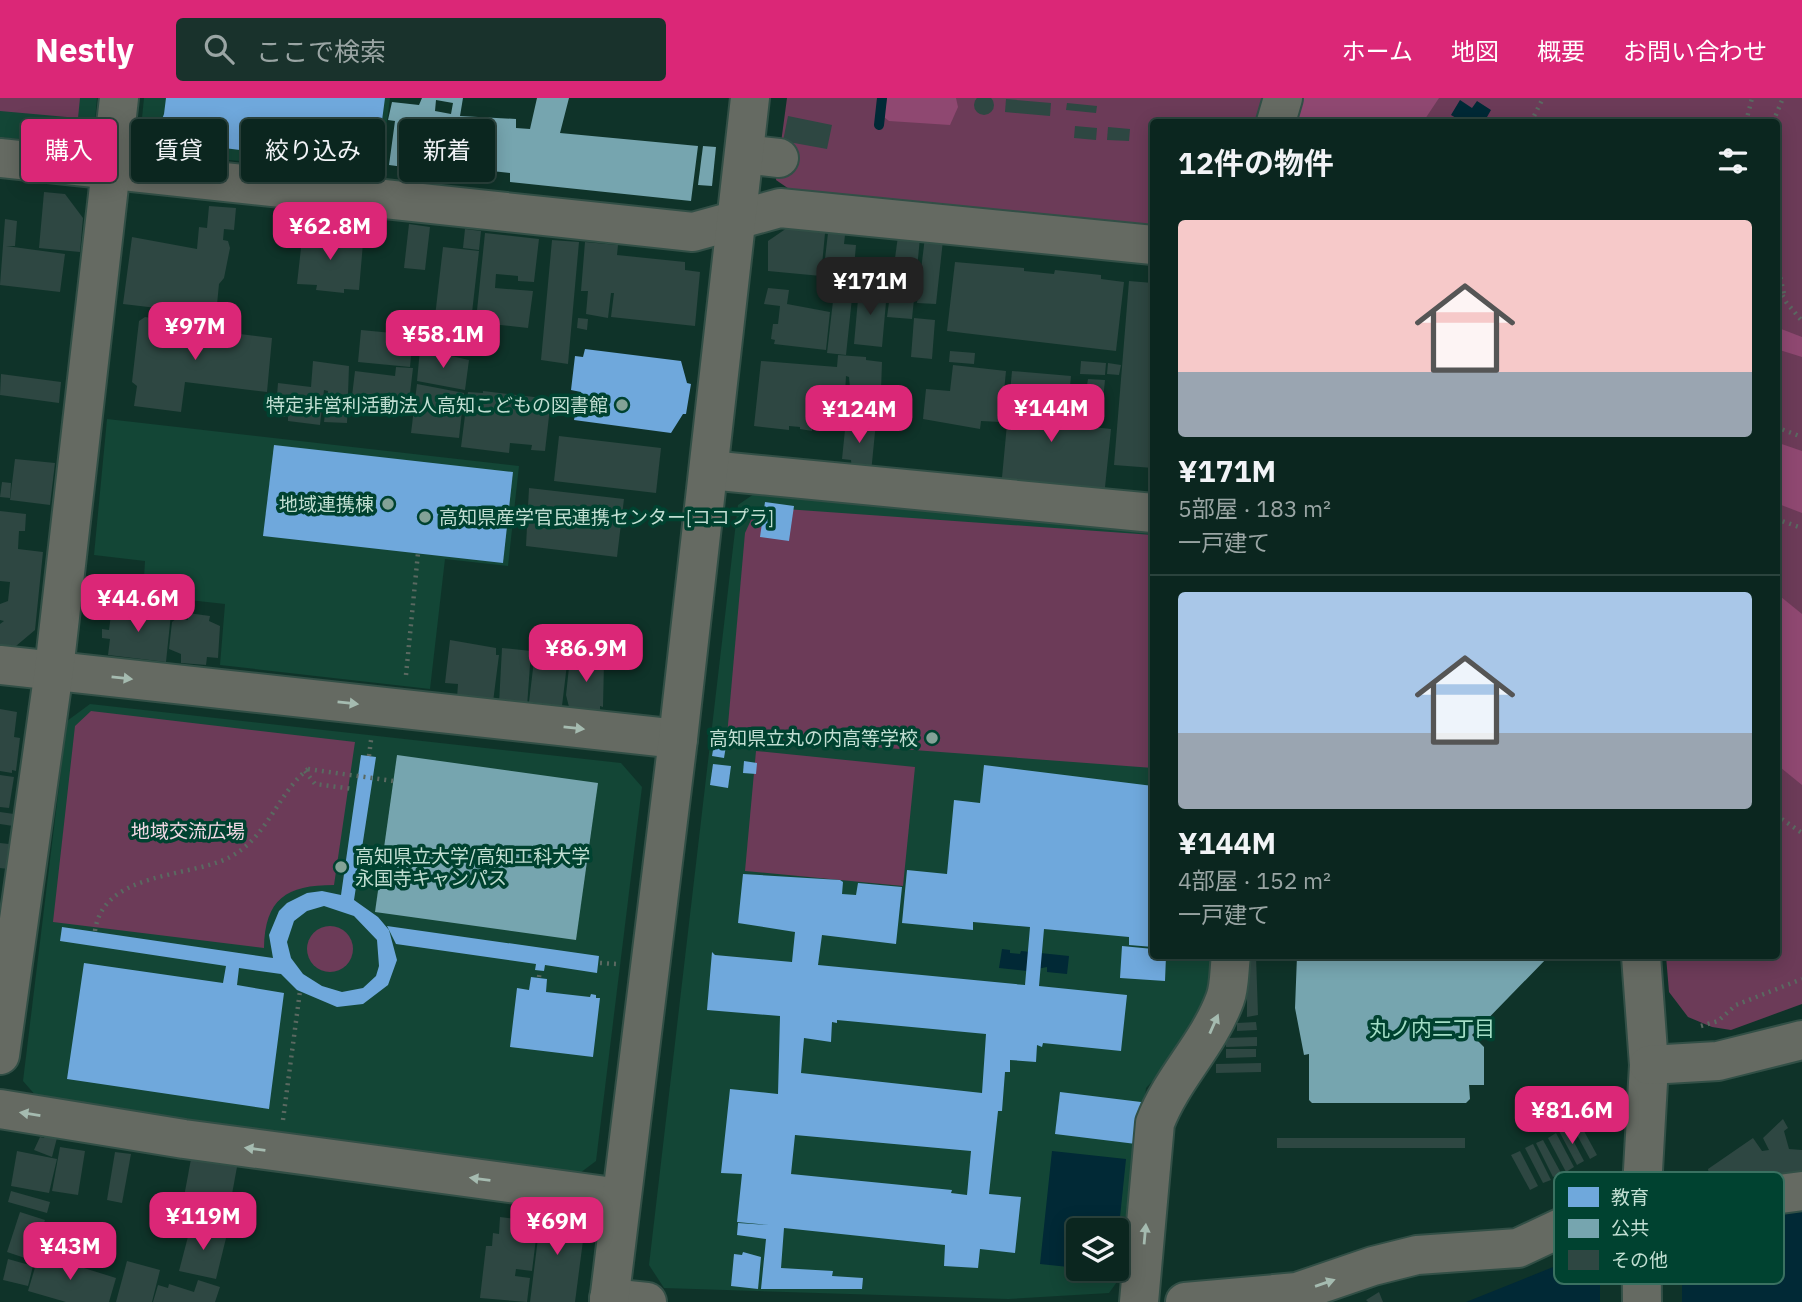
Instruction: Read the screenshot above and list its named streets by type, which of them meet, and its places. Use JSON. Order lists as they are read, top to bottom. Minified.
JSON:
{"districts":["丸ノ内二丁目"],"parks":["地域交流広場"],"places":["特定非営利活動法人高知こどもの図書館","地域連携棟","高知県産学官民連携センター[ココプラ]","高知県立丸の内高等学校","高知県立大学/高知工科大学 永国寺キャンパス"],"legend":["教育","公共","その他"],"page":{"header":"Nestly","search":"ここで検索","nav":["ホーム","地図","概要","お問い合わせ"],"chip":["購入","賃貸","絞り込み","新着"],"heading":"12件の物件","price":["¥62.8M","¥171M","¥97M","¥58.1M","¥144M","¥124M","¥44.6M","¥86.9M","¥81.6M","¥119M","¥69M","¥43M"],"list":[{"name":"¥171M","note":"5部屋 · 183 m² · 一戸建て"},{"name":"¥144M","note":"4部屋 · 152 m² · 一戸建て"}]}}
